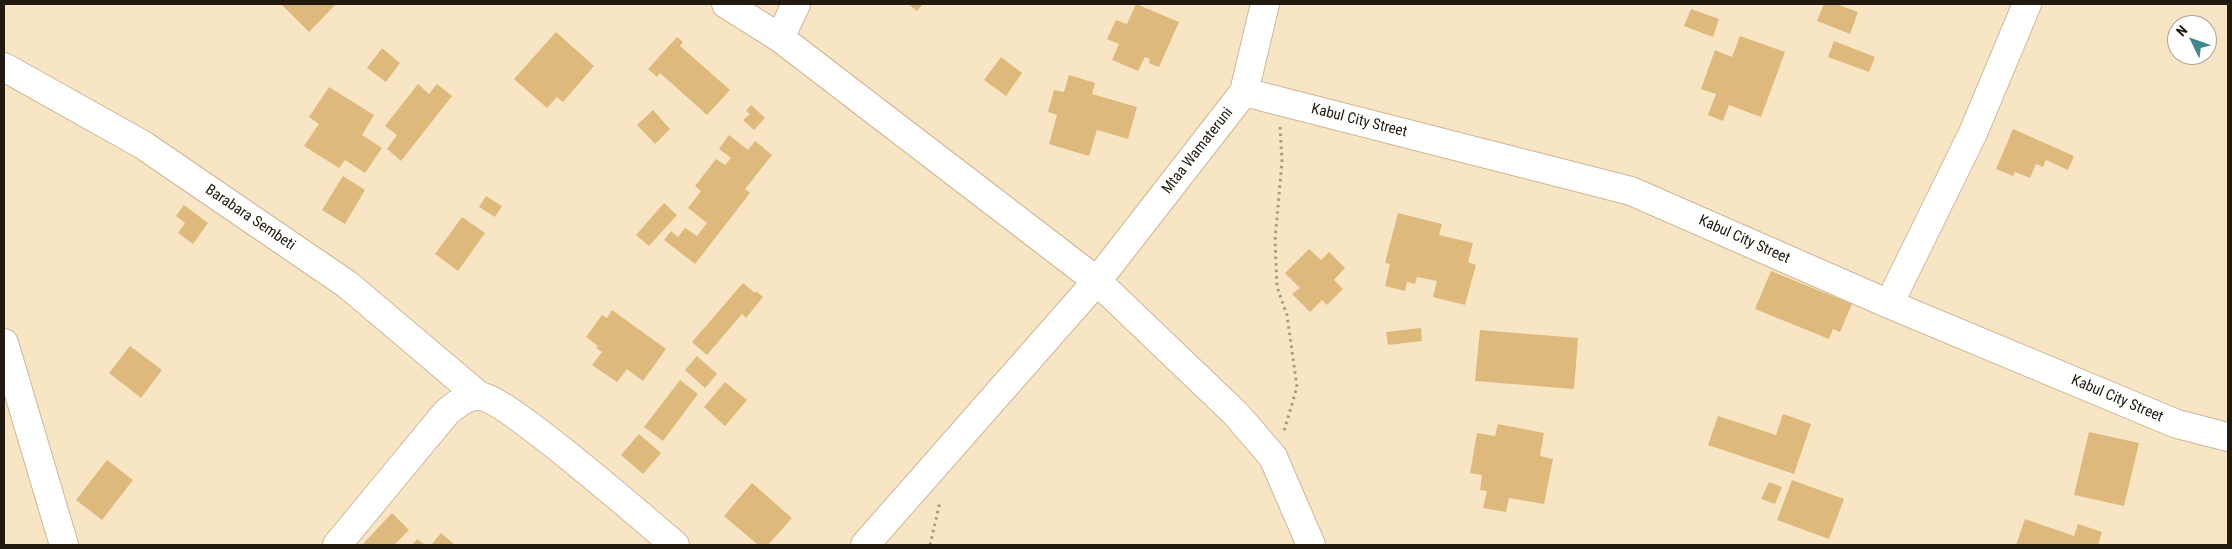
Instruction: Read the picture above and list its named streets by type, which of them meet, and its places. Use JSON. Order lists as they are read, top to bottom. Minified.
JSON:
{"streets":{"street":["Kabul City Street","Mtaa Wamateruni","Barabara Sembeti"]},"crossings":[["Kabul City Street","Mtaa Wamateruni"]],"north":"top left"}
